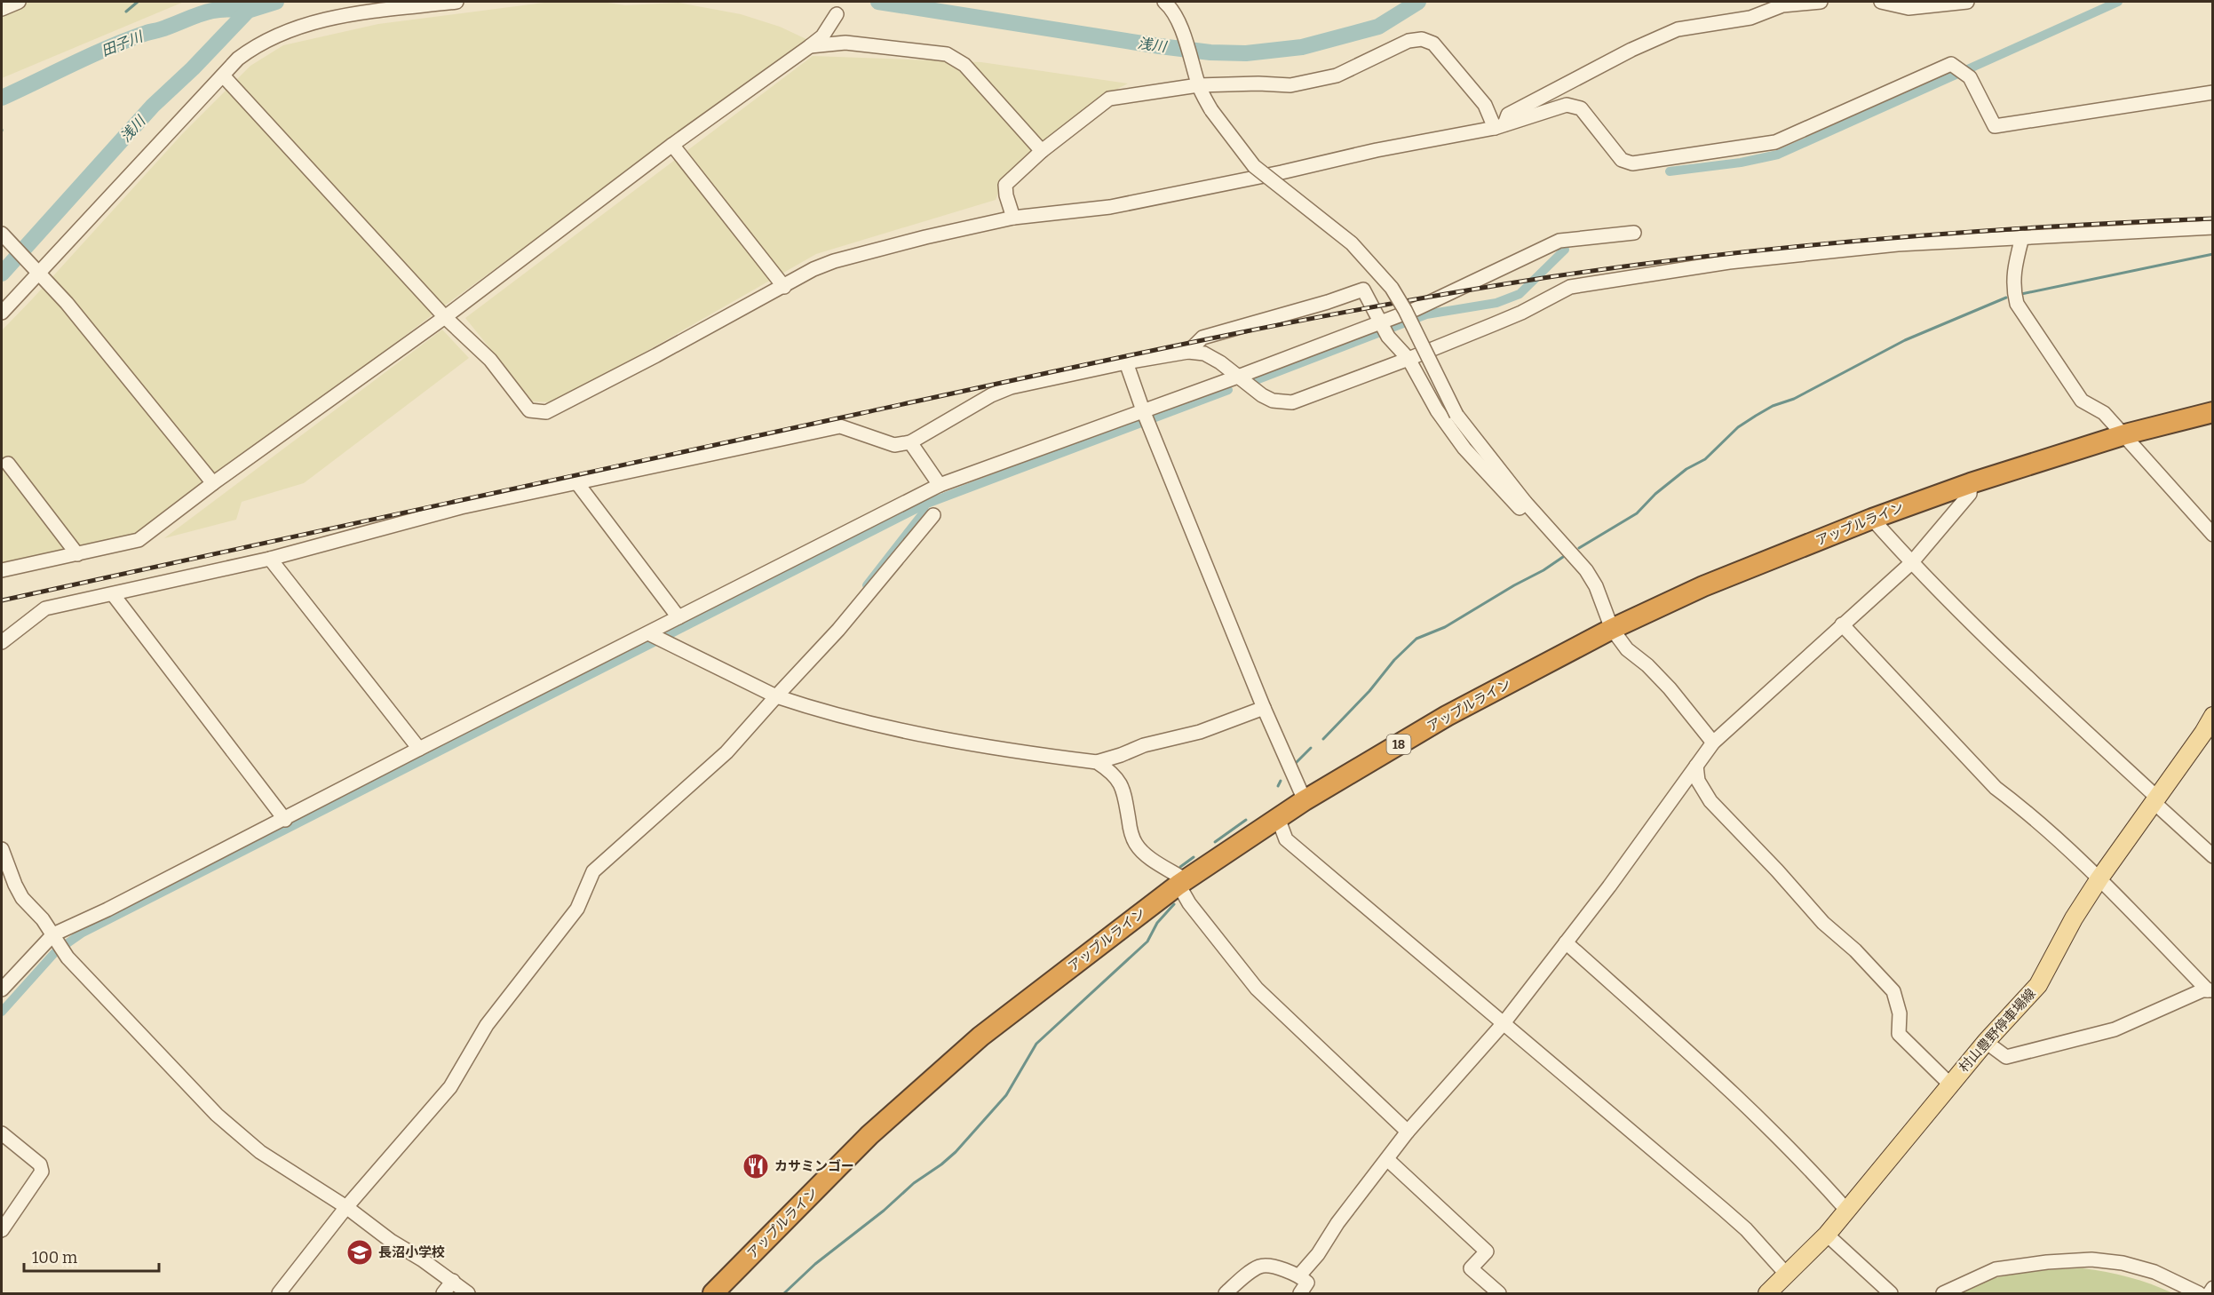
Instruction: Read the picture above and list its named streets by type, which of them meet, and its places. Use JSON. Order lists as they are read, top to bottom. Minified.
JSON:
{"streets":{"highway":["アップルライン","18"],"main road":["村山豊野停車場線"]},"water":["田子川","浅川"],"places":{"restaurant":["カサミンゴー"],"school or university":["長沼小学校"]},"scale_bar":"100 m"}
